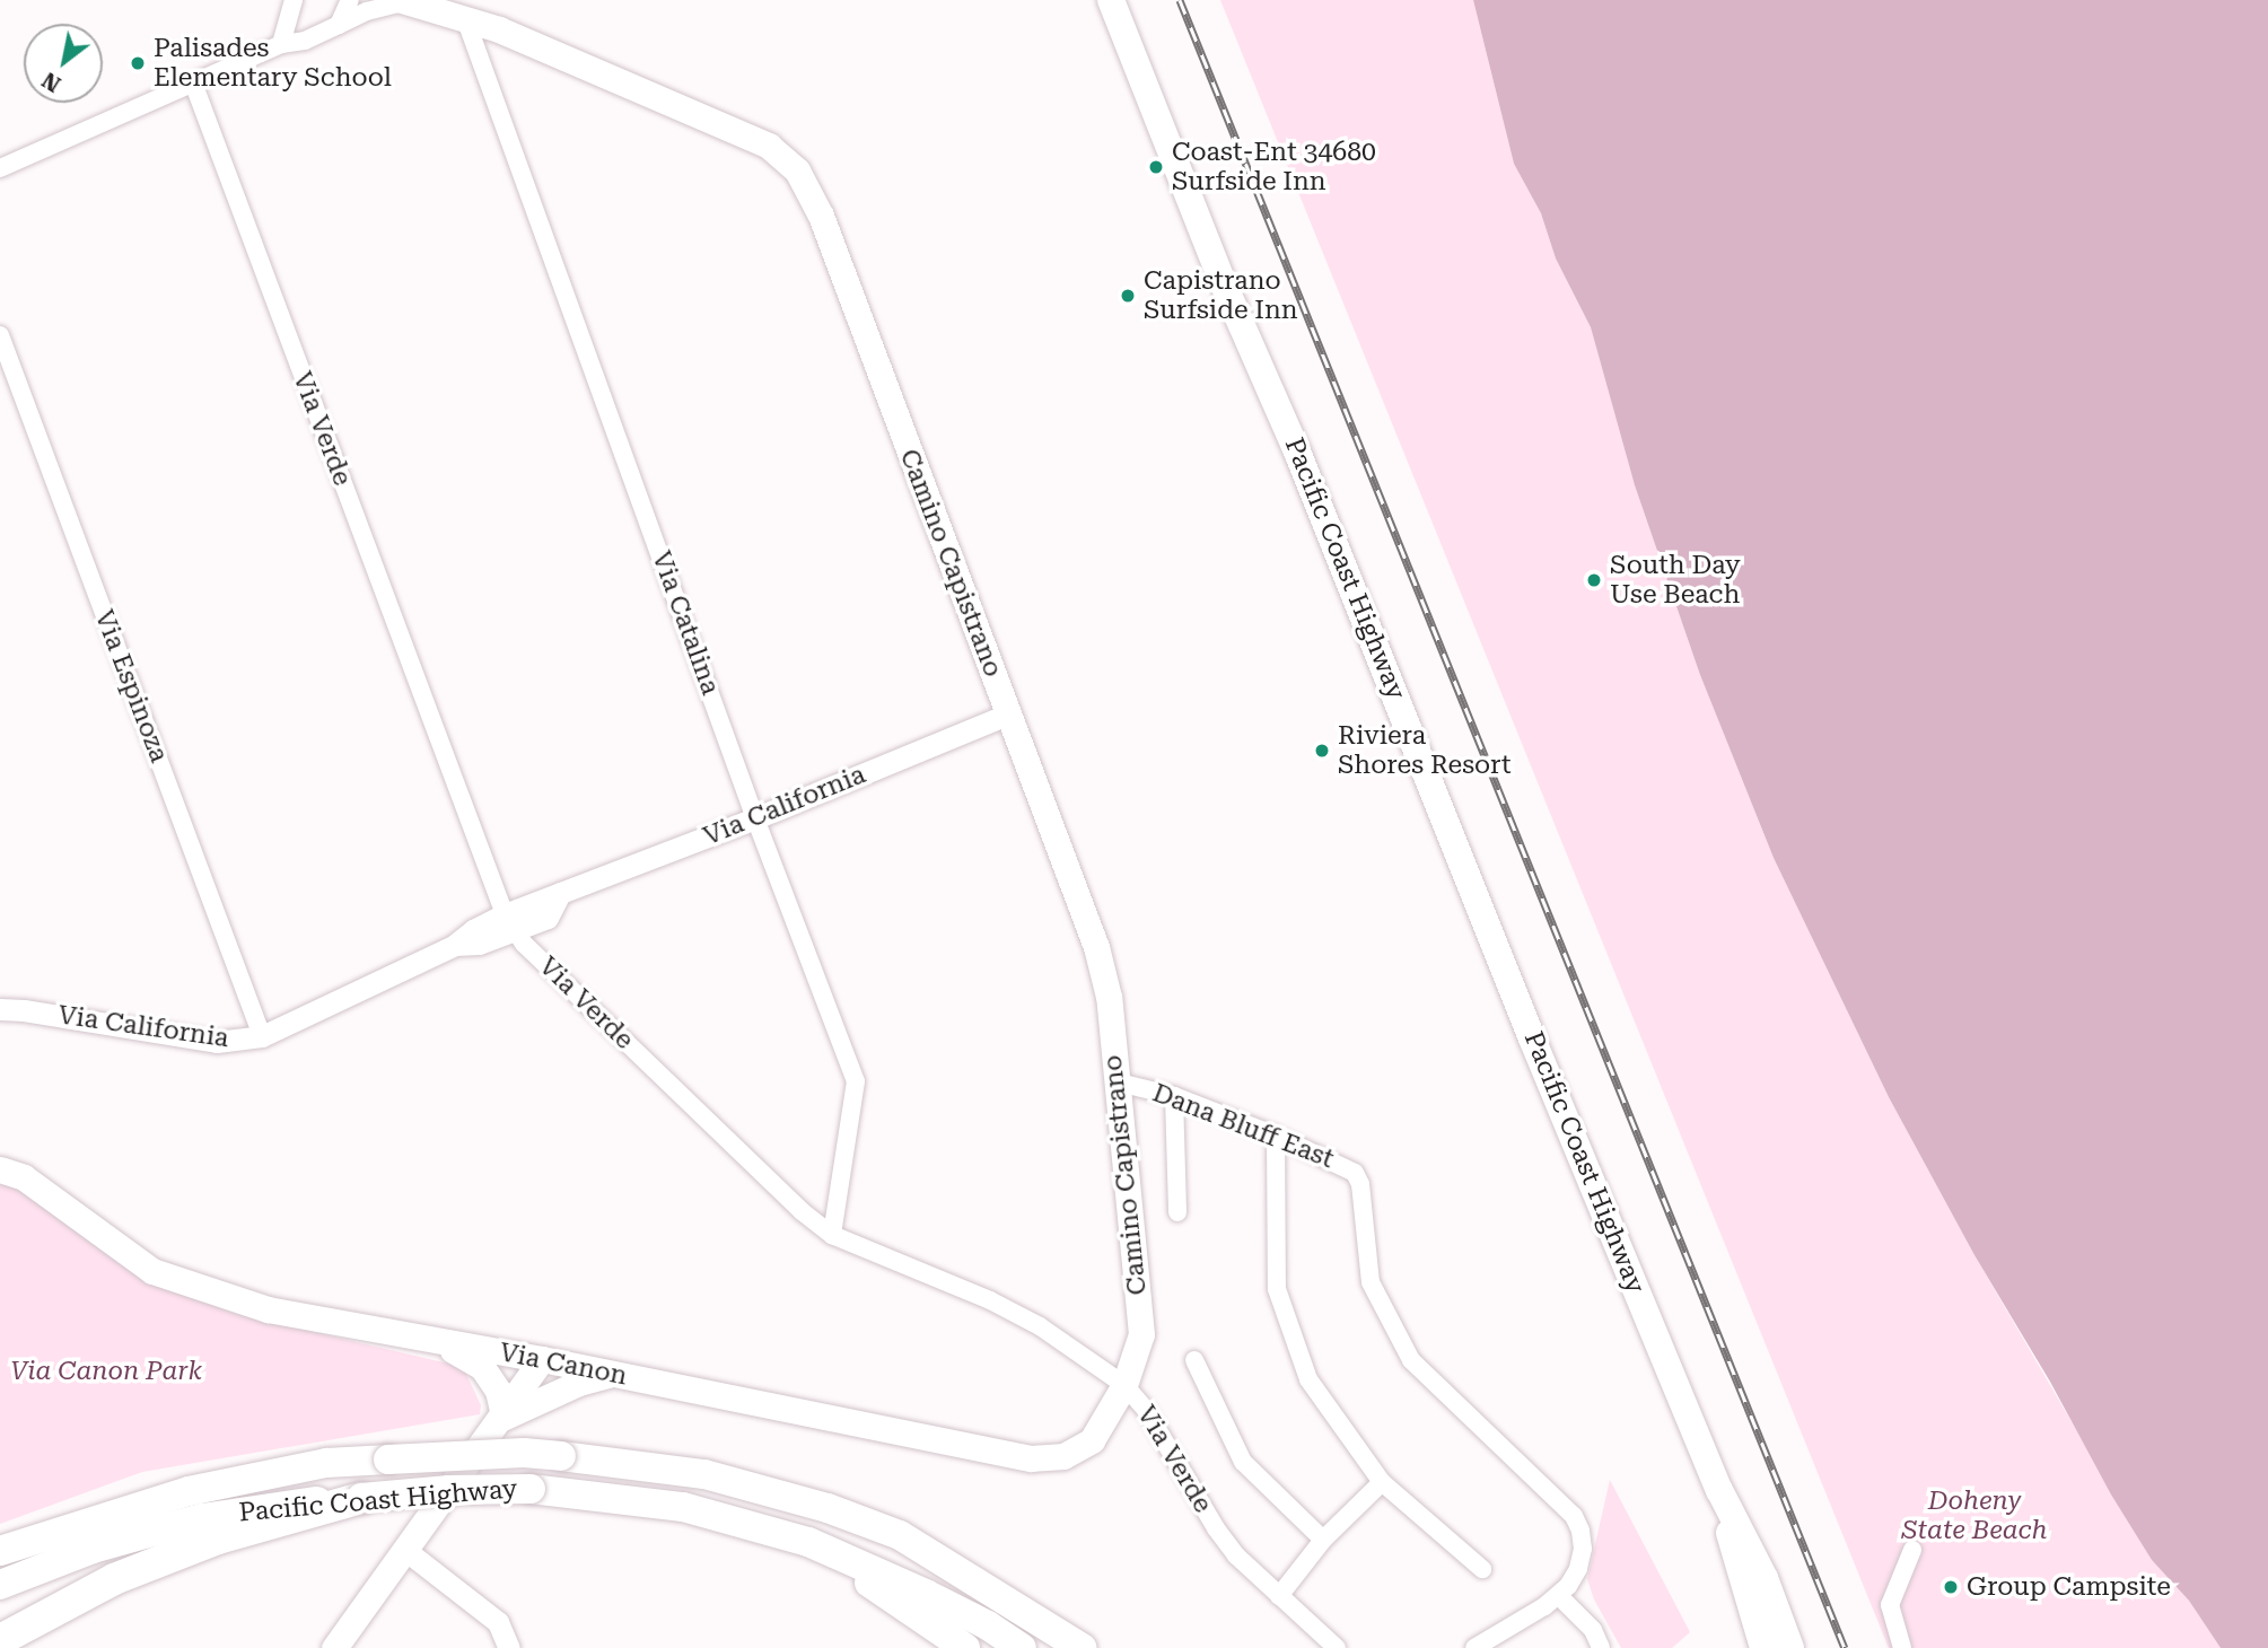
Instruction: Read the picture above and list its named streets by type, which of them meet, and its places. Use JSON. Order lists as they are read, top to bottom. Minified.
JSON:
{"streets":{"highway":["Pacific Coast Highway"],"main road":["Camino Capistrano","Via Canon"],"street":["Via Verde","Via Catalina","Via Espinoza","Via California","Dana Bluff East"]},"crossings":[["Via Verde","Camino Capistrano"],["Via Verde","Via Catalina"],["Via Verde","Via California"],["Via Verde","Via Canon"],["Camino Capistrano","Via Catalina"],["Camino Capistrano","Via California"],["Camino Capistrano","Dana Bluff East"],["Camino Capistrano","Via Canon"],["Via Catalina","Via California"],["Via Espinoza","Via California"]],"parks":["Via Canon Park","Doheny State Beach"],"places":["Palisades Elementary School","Coast-Ent 34680 Surfside Inn","Capistrano Surfside Inn","South Day Use Beach","Riviera Shores Resort","Group Campsite"],"north":"bottom left"}
